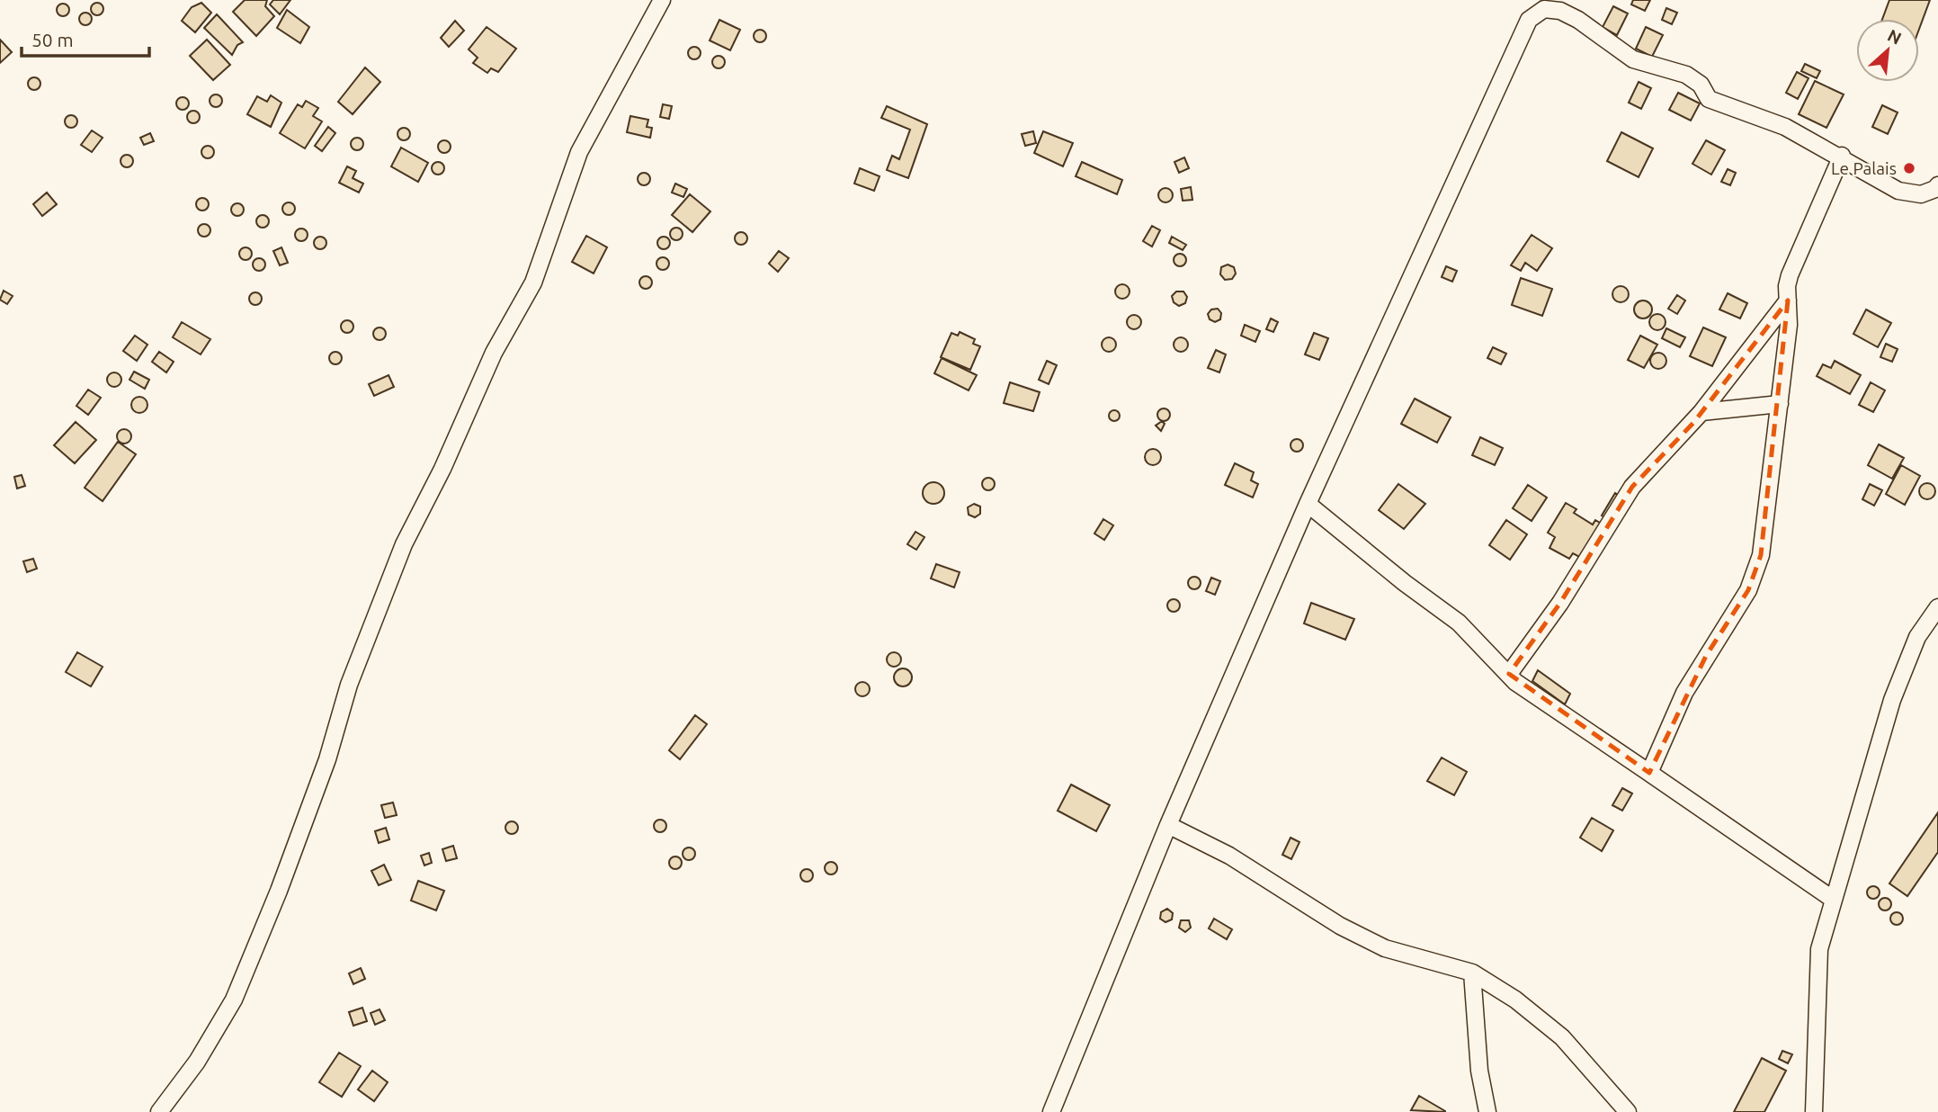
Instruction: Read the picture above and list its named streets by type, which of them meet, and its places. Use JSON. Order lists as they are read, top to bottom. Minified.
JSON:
{"places":["Le Palais"],"scale_bar":"50 m","north":"top right"}
